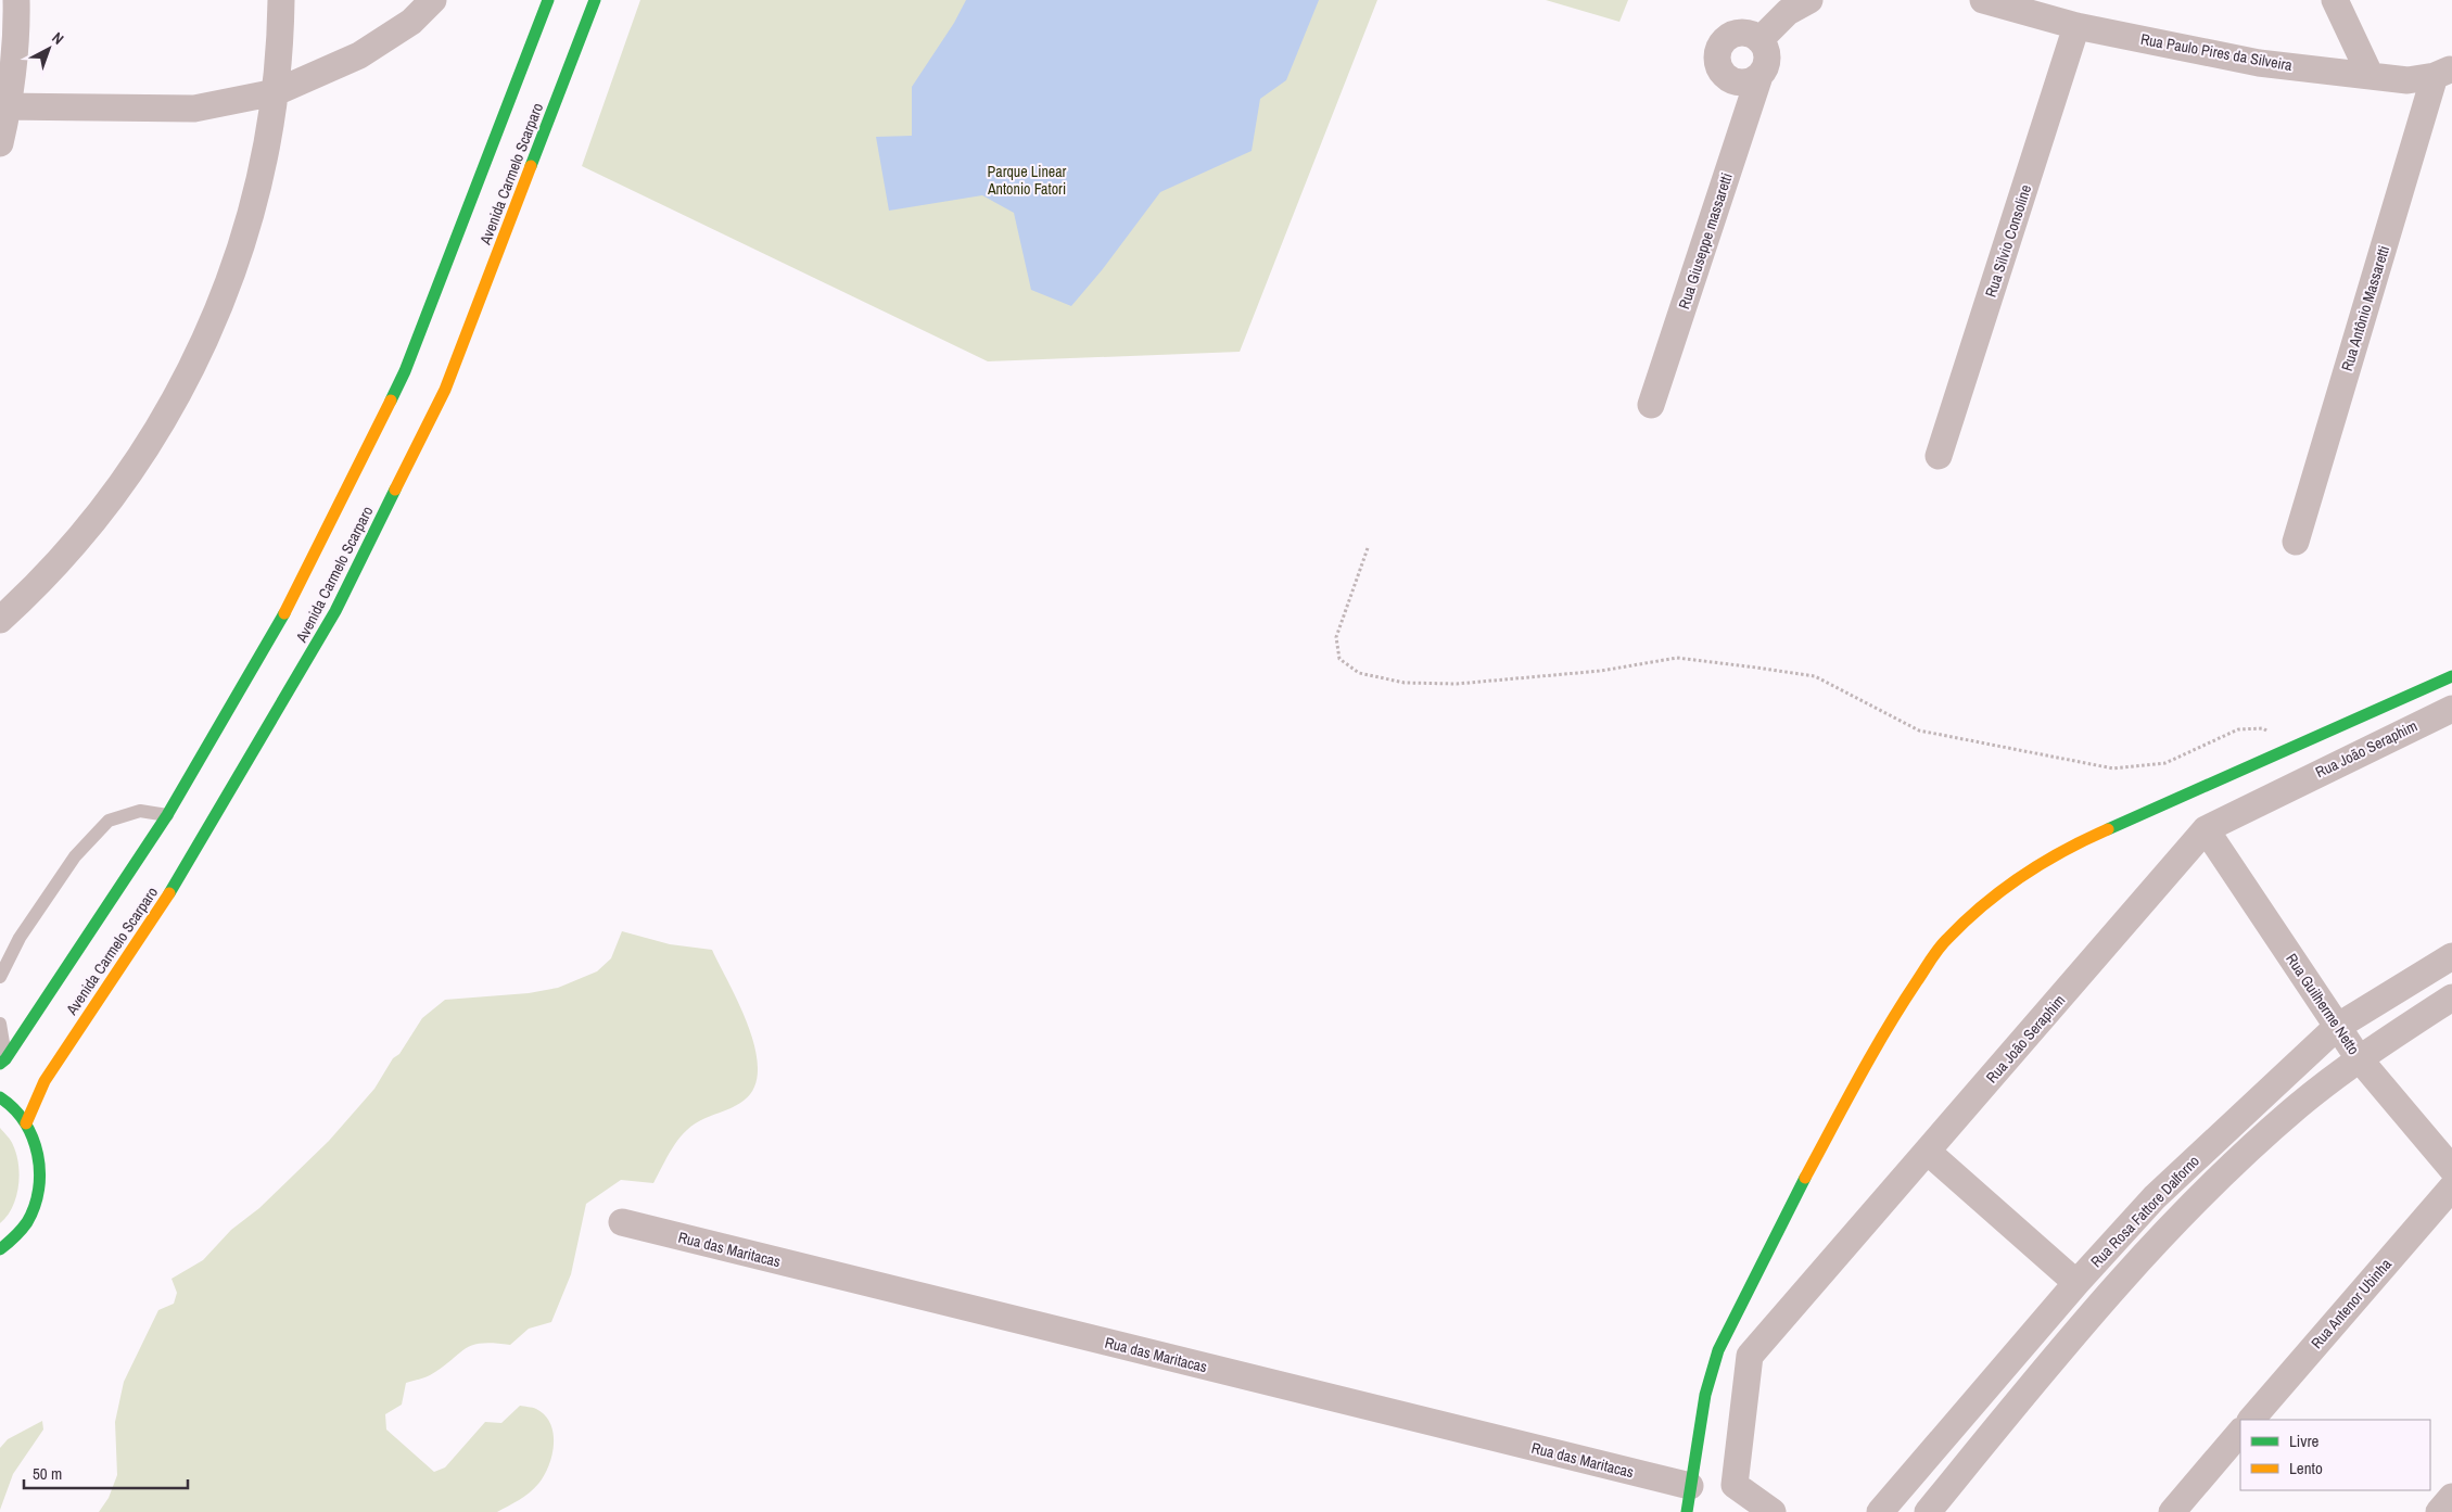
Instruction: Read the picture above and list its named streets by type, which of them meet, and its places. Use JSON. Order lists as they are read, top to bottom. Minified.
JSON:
{"streets":{"main road":["Avenida Carmelo Scarparo"],"street":["Rua Paulo Pires da Silveira","Rua Giuseppe massaretti","Rua Silvio Consoline","Rua Antônio Massaretti","Rua João Seraphim","Rua Guilherme Netto","Rua Rosa Fattore Dalforno","Rua das Maritacas","Rua Antenor Ubinha"]},"crossings":[["Rua Paulo Pires da Silveira","Rua Silvio Consoline"],["Rua Paulo Pires da Silveira","Rua Antônio Massaretti"],["Rua João Seraphim","Rua Guilherme Netto"],["Rua Guilherme Netto","Rua Rosa Fattore Dalforno"]],"parks":["Parque Linear Antonio Fatori"],"legend":["Livre","Lento"],"scale_bar":"50 m","north":"top right"}
